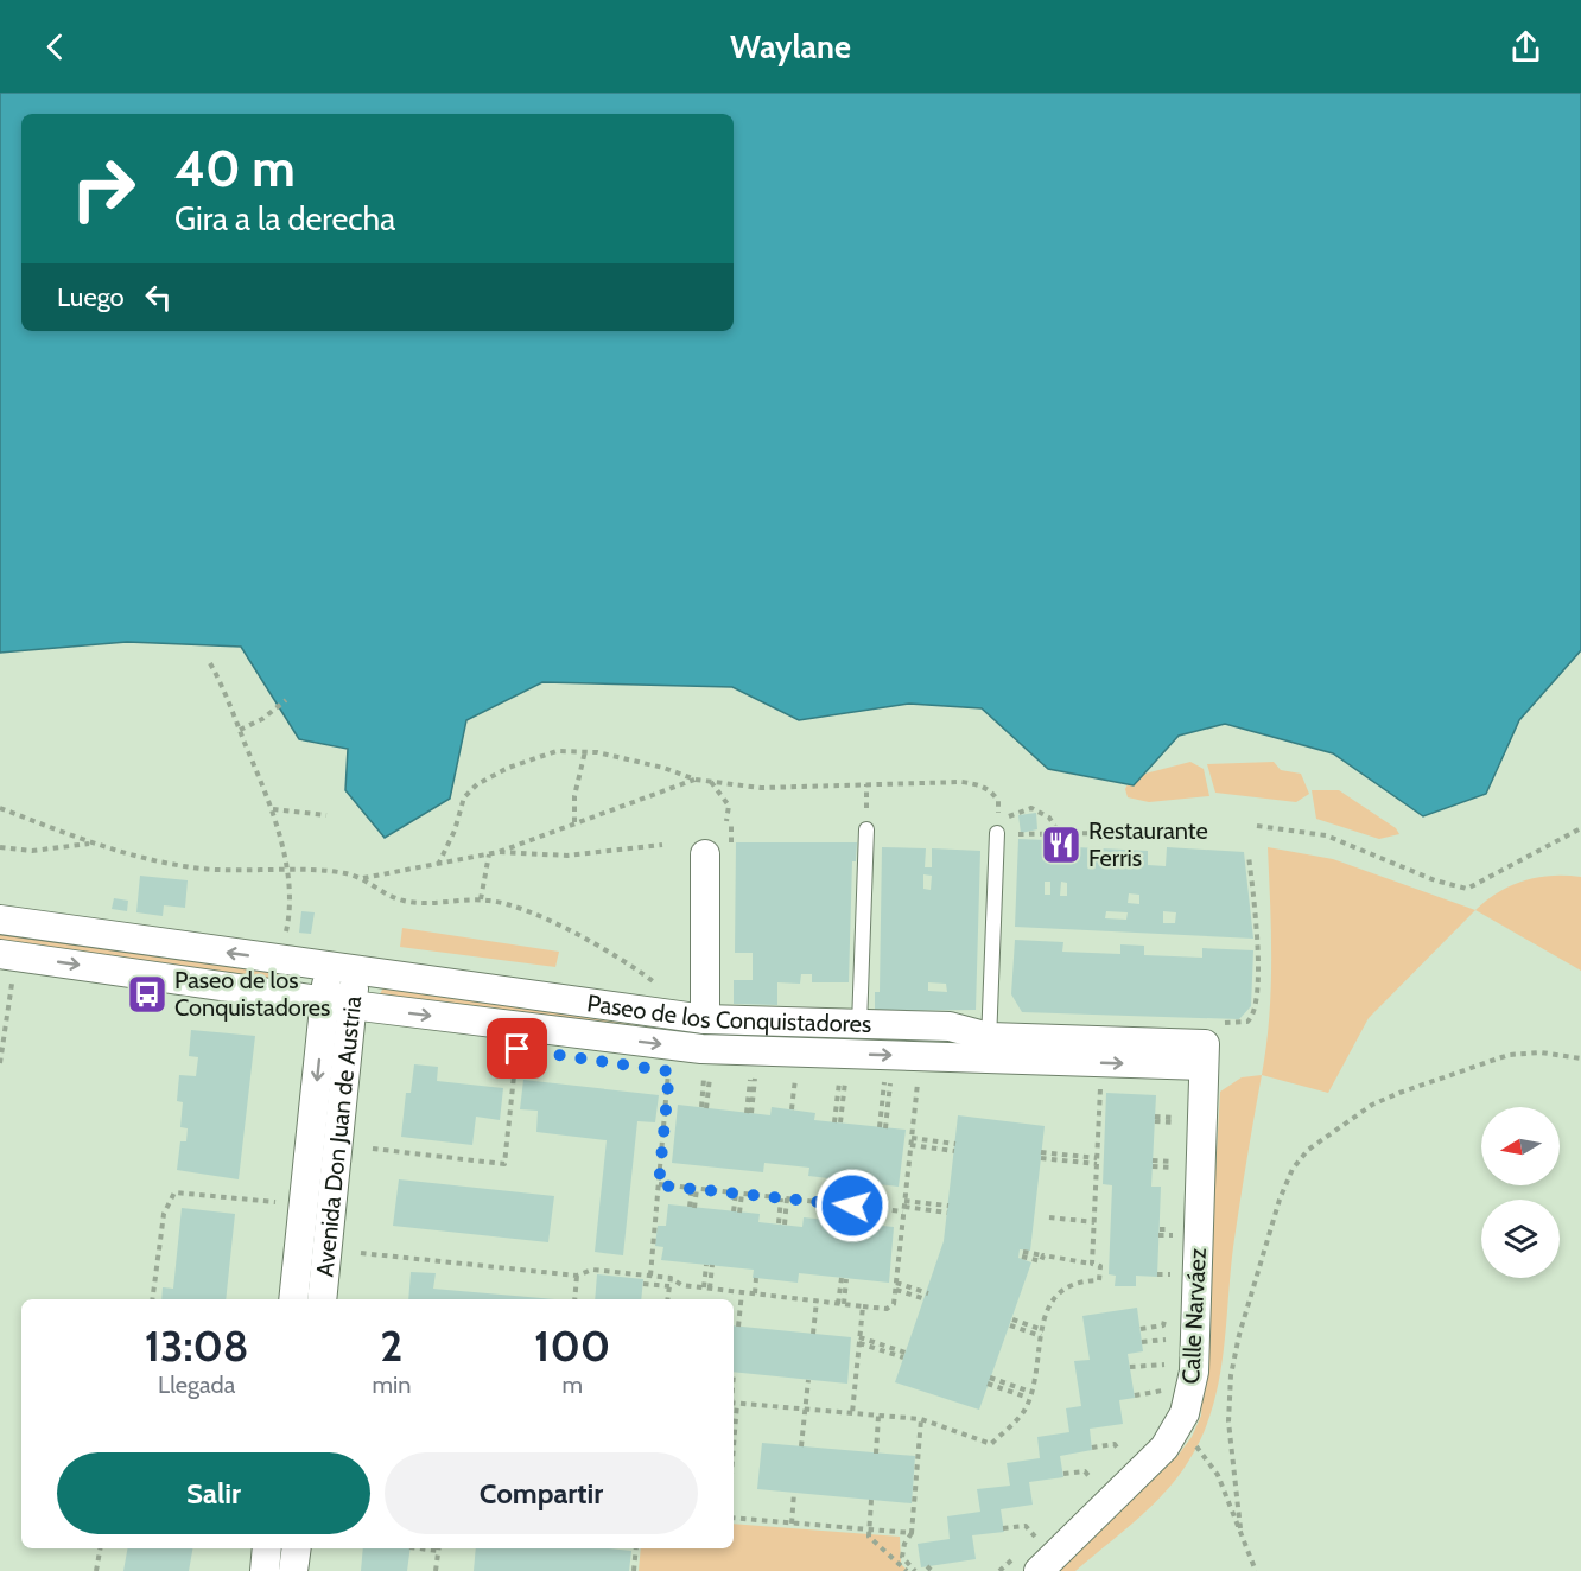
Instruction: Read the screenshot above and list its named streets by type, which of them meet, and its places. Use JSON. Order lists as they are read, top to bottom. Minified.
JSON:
{"streets":{"street":["Paseo de los Conquistadores","Avenida Don Juan de Austria","Calle Narváez"]},"crossings":[["Paseo de los Conquistadores","Avenida Don Juan de Austria"],["Paseo de los Conquistadores","Calle Narváez"]],"places":{"restaurant":["Restaurante Ferris"],"bus stop":["Paseo de los Conquistadores"]},"north":"left","page":{"header":"Waylane","turn":["40 m","Gira a la derecha"],"then":"Luego","eta":["13:08","Llegada","2","min","100","m"],"buttons":["Salir","Compartir"]}}
